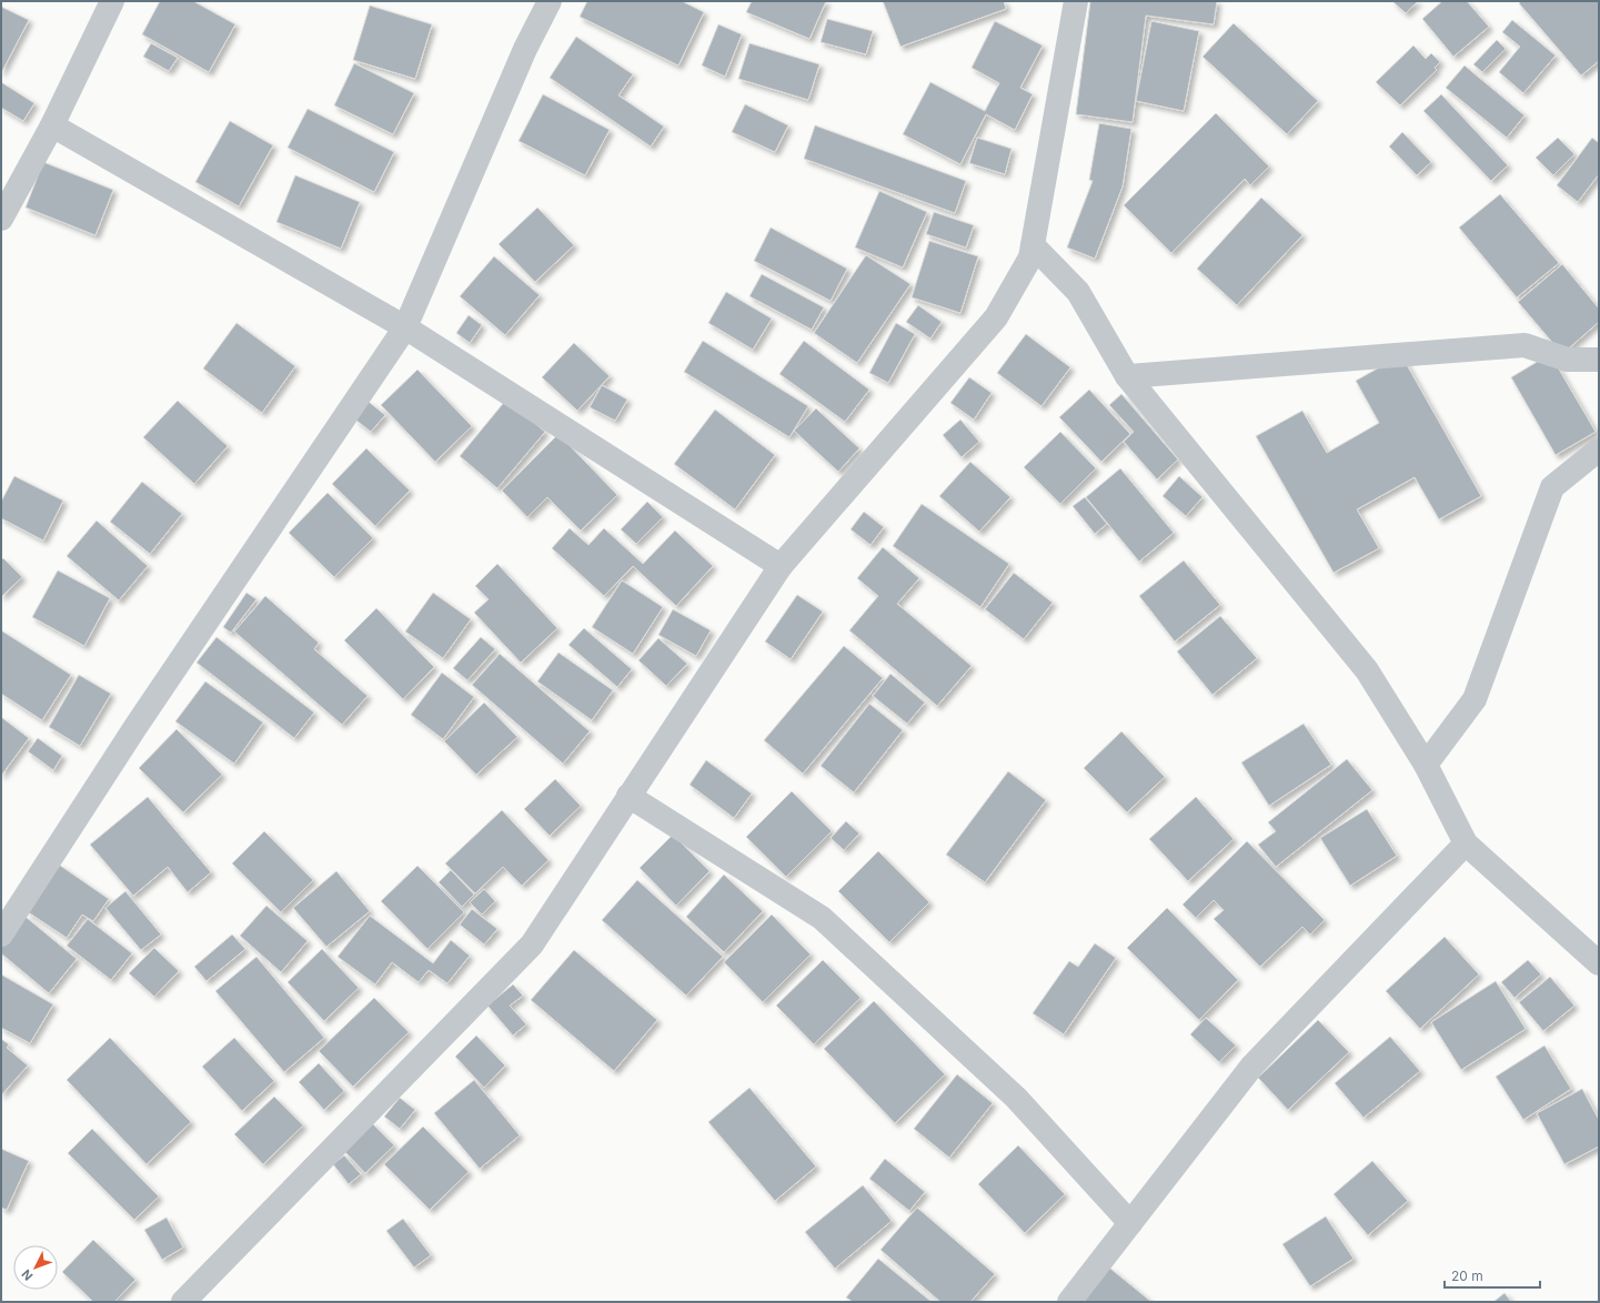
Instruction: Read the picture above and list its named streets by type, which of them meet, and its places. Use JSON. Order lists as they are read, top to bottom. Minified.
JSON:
{"scale_bar":"20 m","north":"bottom left"}
